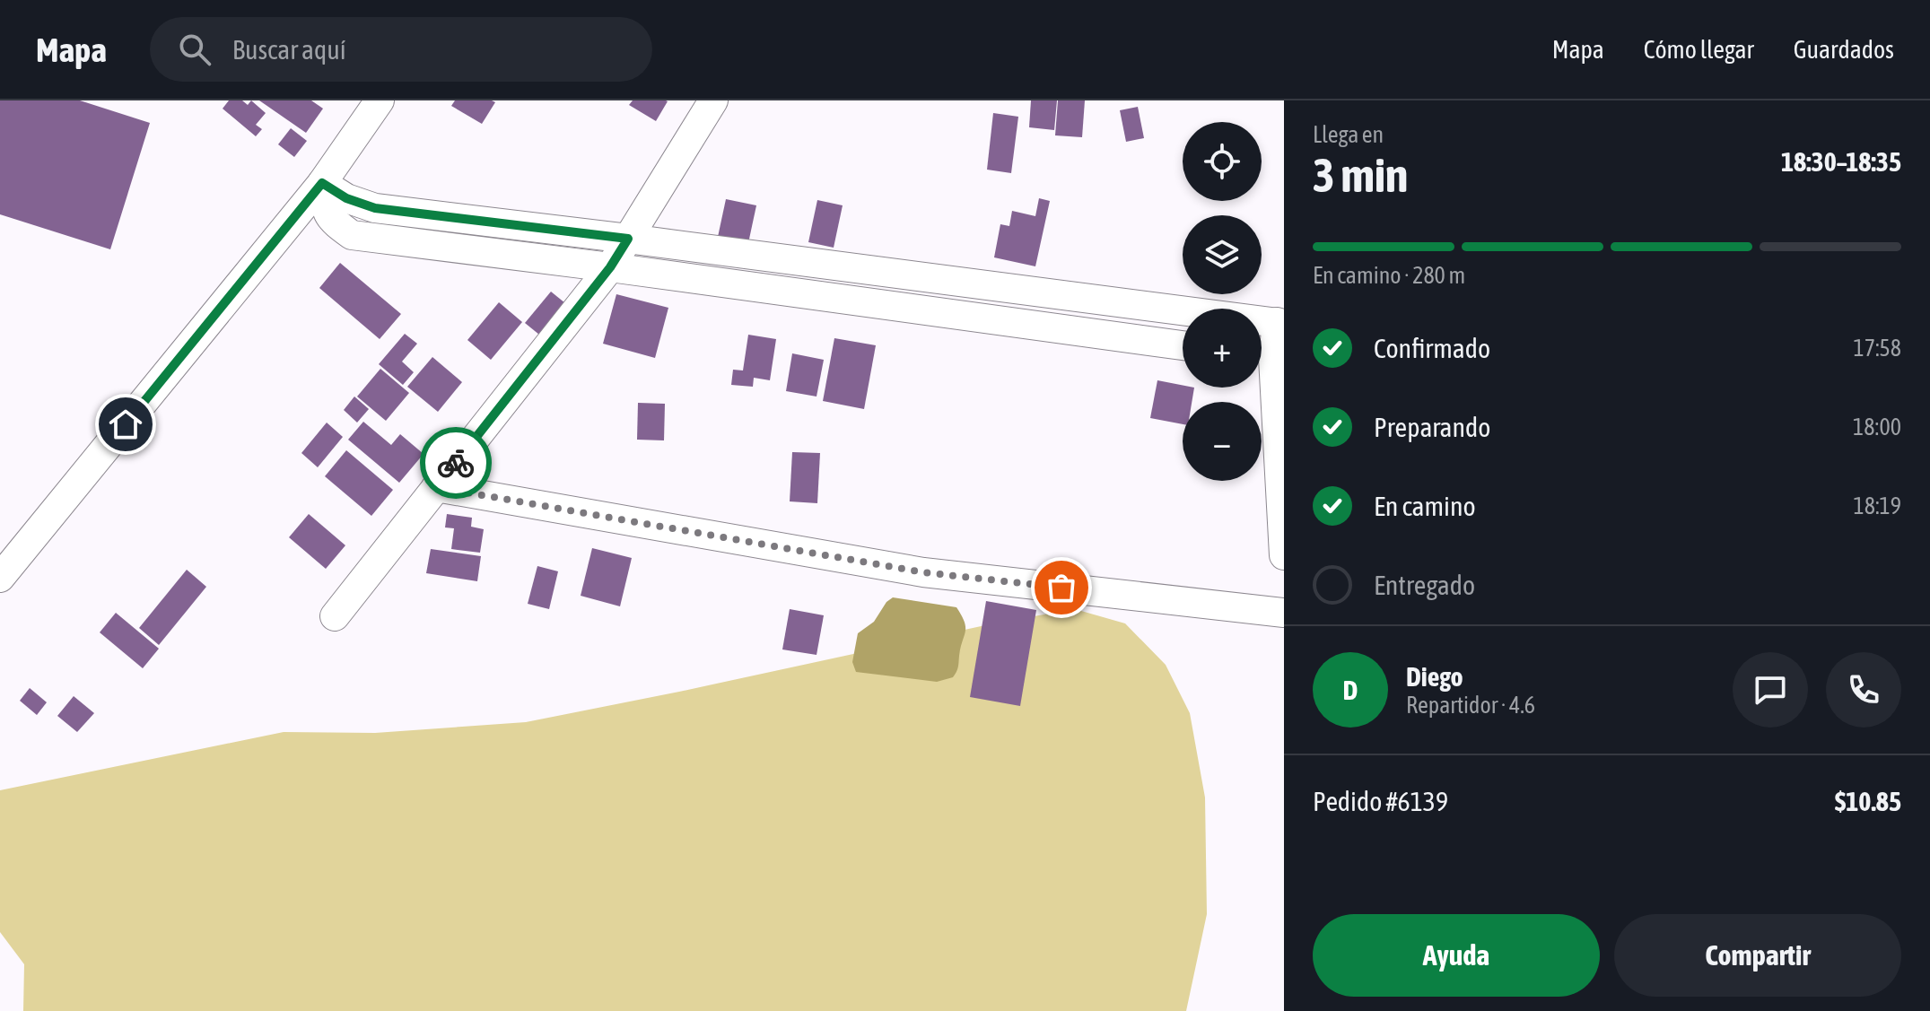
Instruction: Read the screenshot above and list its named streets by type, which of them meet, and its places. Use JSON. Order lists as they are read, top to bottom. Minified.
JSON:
{"page":{"header":"Mapa","search":"Buscar aquí","nav":["Mapa","Cómo llegar","Guardados"],"heading":["3 min","Llega en","18:30–18:35"],"panel":["Diego","Repartidor · 4.6","Pedido #6139","$10.85"],"map_buttons":["+","−"],"bar":"En camino · 280 m","list":[["Confirmado","17:58"],["Preparando","18:00"],["En camino","18:19"],"Entregado"],"round":"D","buttons":["Ayuda","Compartir"]}}
